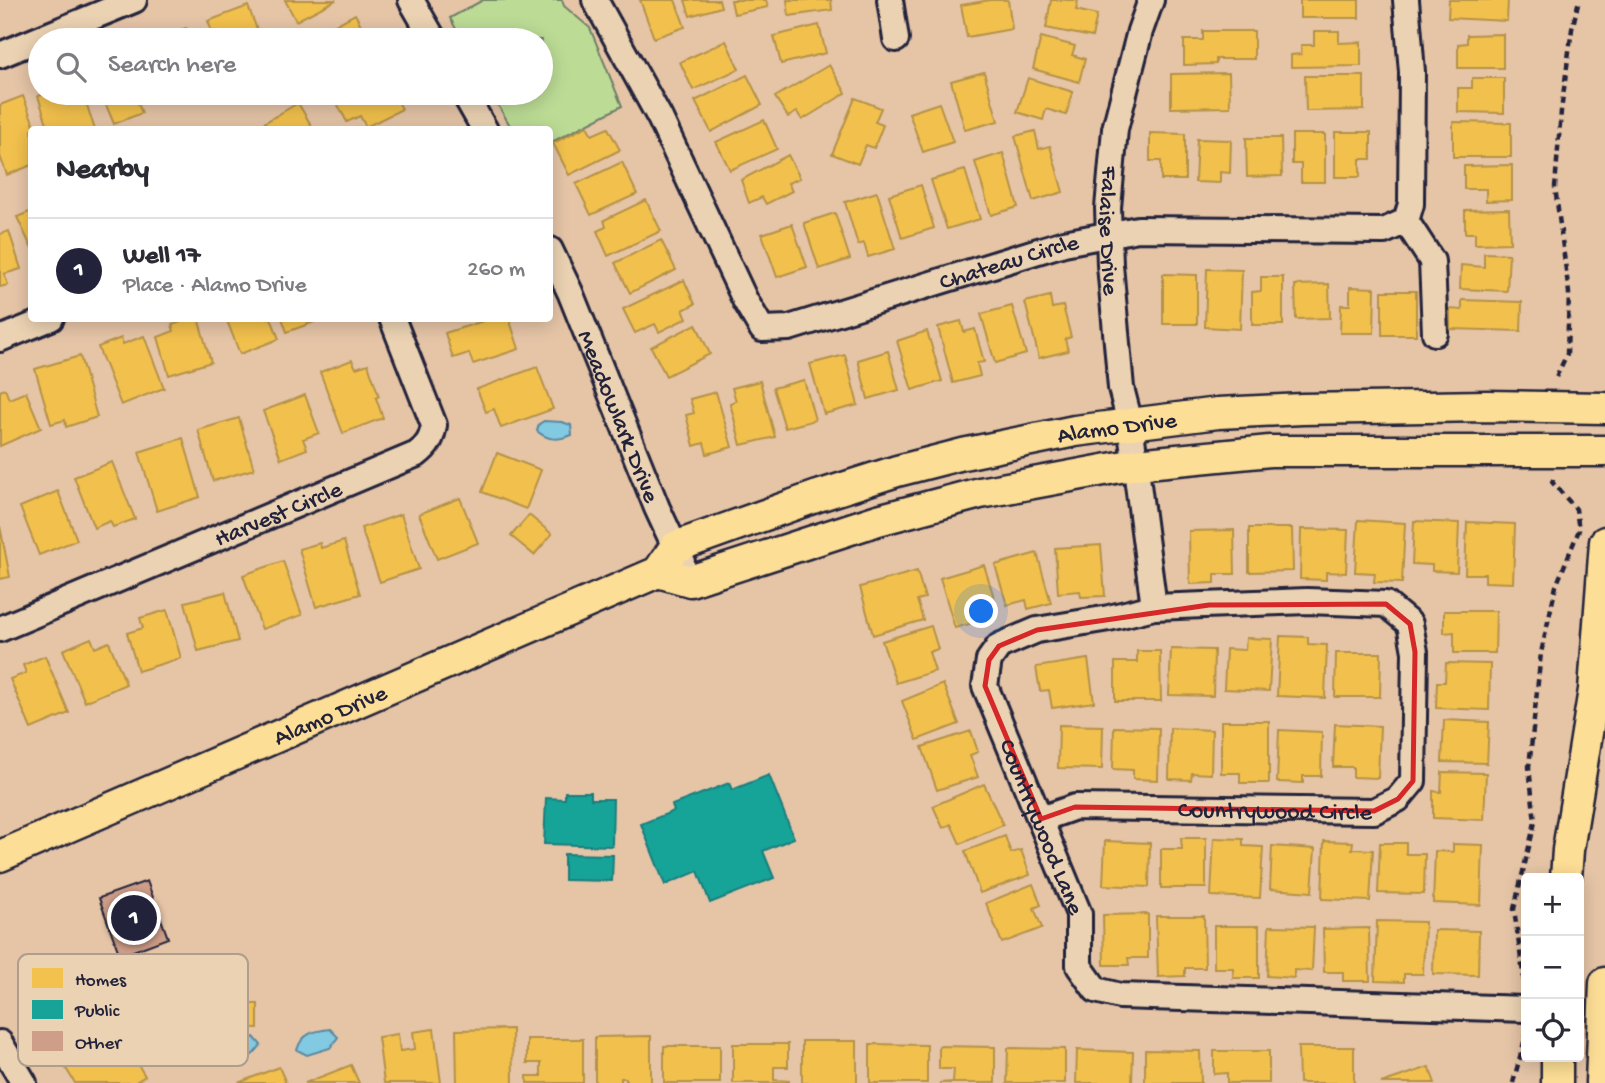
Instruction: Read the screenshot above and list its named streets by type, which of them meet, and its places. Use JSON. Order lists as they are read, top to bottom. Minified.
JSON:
{"streets":{"main road":["Alamo Drive"],"street":["Falaise Drive","Chateau Circle","Meadowlark Drive","Harvest Circle","Countrywood Circle","Countrywood Lane"]},"crossings":[["Falaise Drive","Chateau Circle"],["Falaise Drive","Alamo Drive"],["Falaise Drive","Countrywood Circle"],["Falaise Drive","Countrywood Lane"],["Meadowlark Drive","Alamo Drive"],["Countrywood Circle","Countrywood Lane"]],"legend":["Homes","Public","Other"],"page":{"search":"Search here","heading":"Nearby","list":[{"mark":"1","name":"Well 17","note":"Place · Alamo Drive","value":"260 m"}],"map_buttons":["+","−"],"pins":"1"}}
